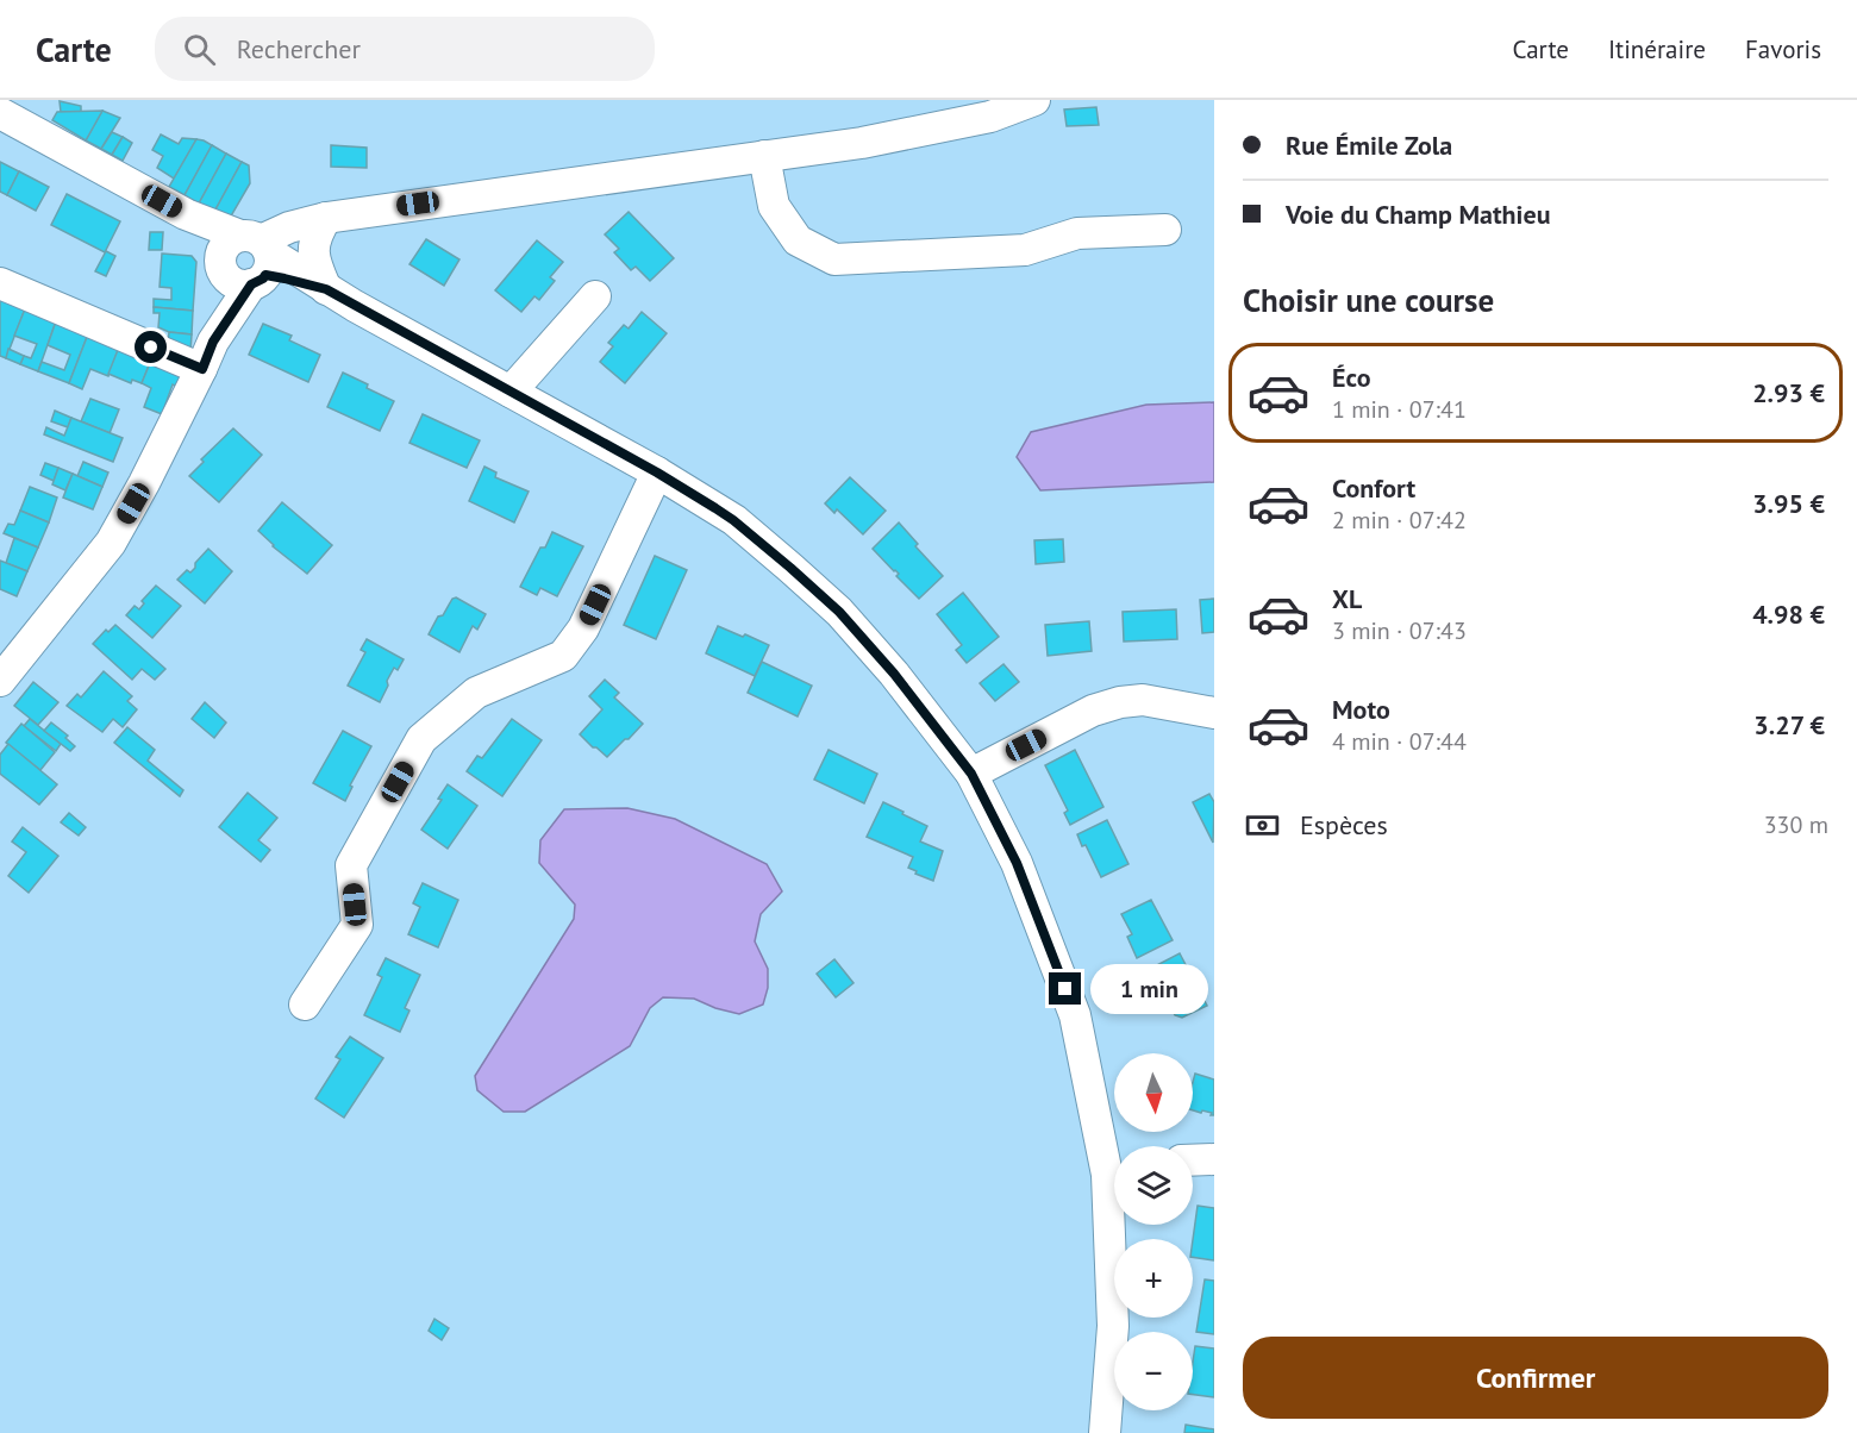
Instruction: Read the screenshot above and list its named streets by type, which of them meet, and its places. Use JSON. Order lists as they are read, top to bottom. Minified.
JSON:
{"north":"bottom","page":{"header":"Carte","search":"Rechercher","nav":["Carte","Itinéraire","Favoris"],"banner":["Rue Émile Zola","Voie du Champ Mathieu"],"heading":"Choisir une course","list":[{"name":"Éco","note":"1 min · 07:41","value":"2.93 €"},{"name":"Confort","note":"2 min · 07:42","value":"3.95 €"},{"name":"XL","note":"3 min · 07:43","value":"4.98 €"},{"name":"Moto","note":"4 min · 07:44","value":"3.27 €"}],"pay":["Espèces","330 m"],"bubble":"1 min","map_buttons":["+","−"],"buttons":"Confirmer"}}
